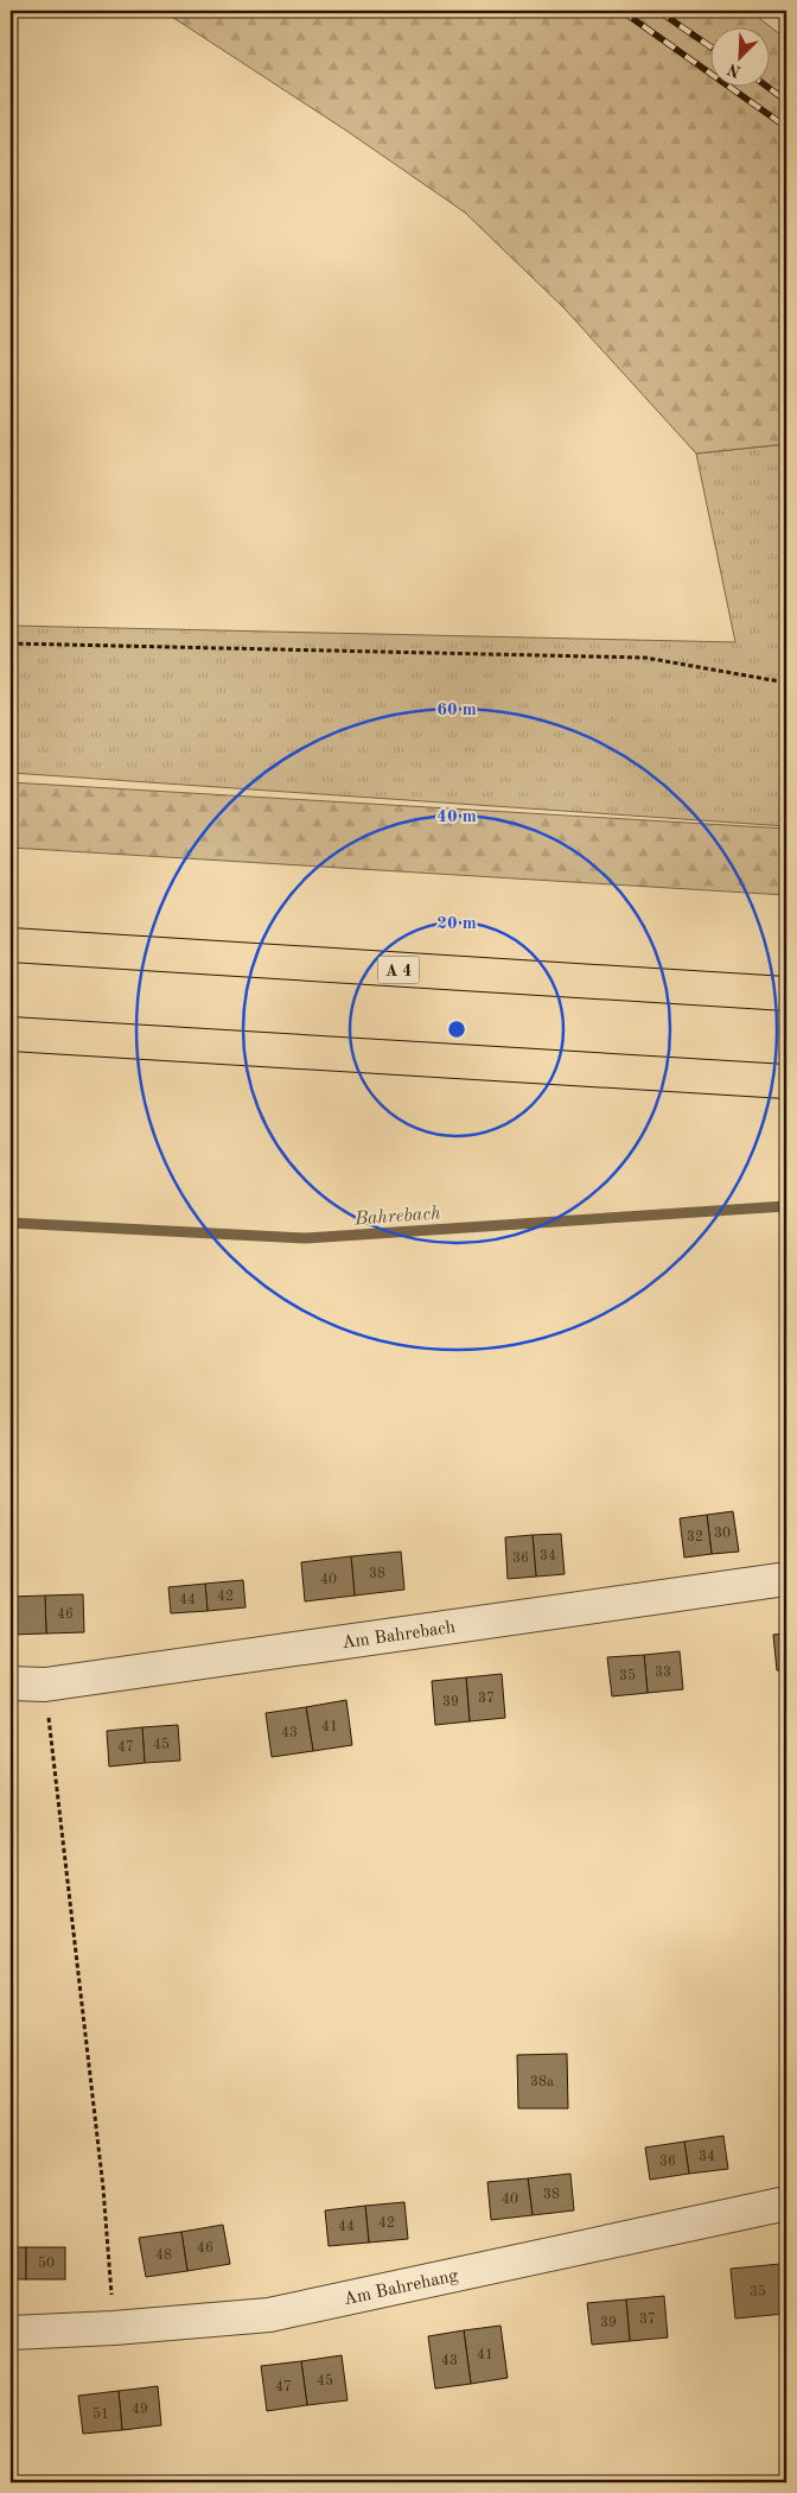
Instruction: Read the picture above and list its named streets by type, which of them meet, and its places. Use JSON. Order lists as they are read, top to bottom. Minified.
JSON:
{"streets":{"highway":["A 4"],"street":["Am Bahrebach","Am Bahrehang"]},"water":["Bahrebach"],"house_numbers":["30","32","34","36","38","40","42","44","46","33","35","37","39","41","43","45","47","38a","34","36","38","40","42","44","46","48","50","35","37","39","41","43","45","47","49","51"],"north":"bottom left","rings":["60 m","40 m","20 m"]}
